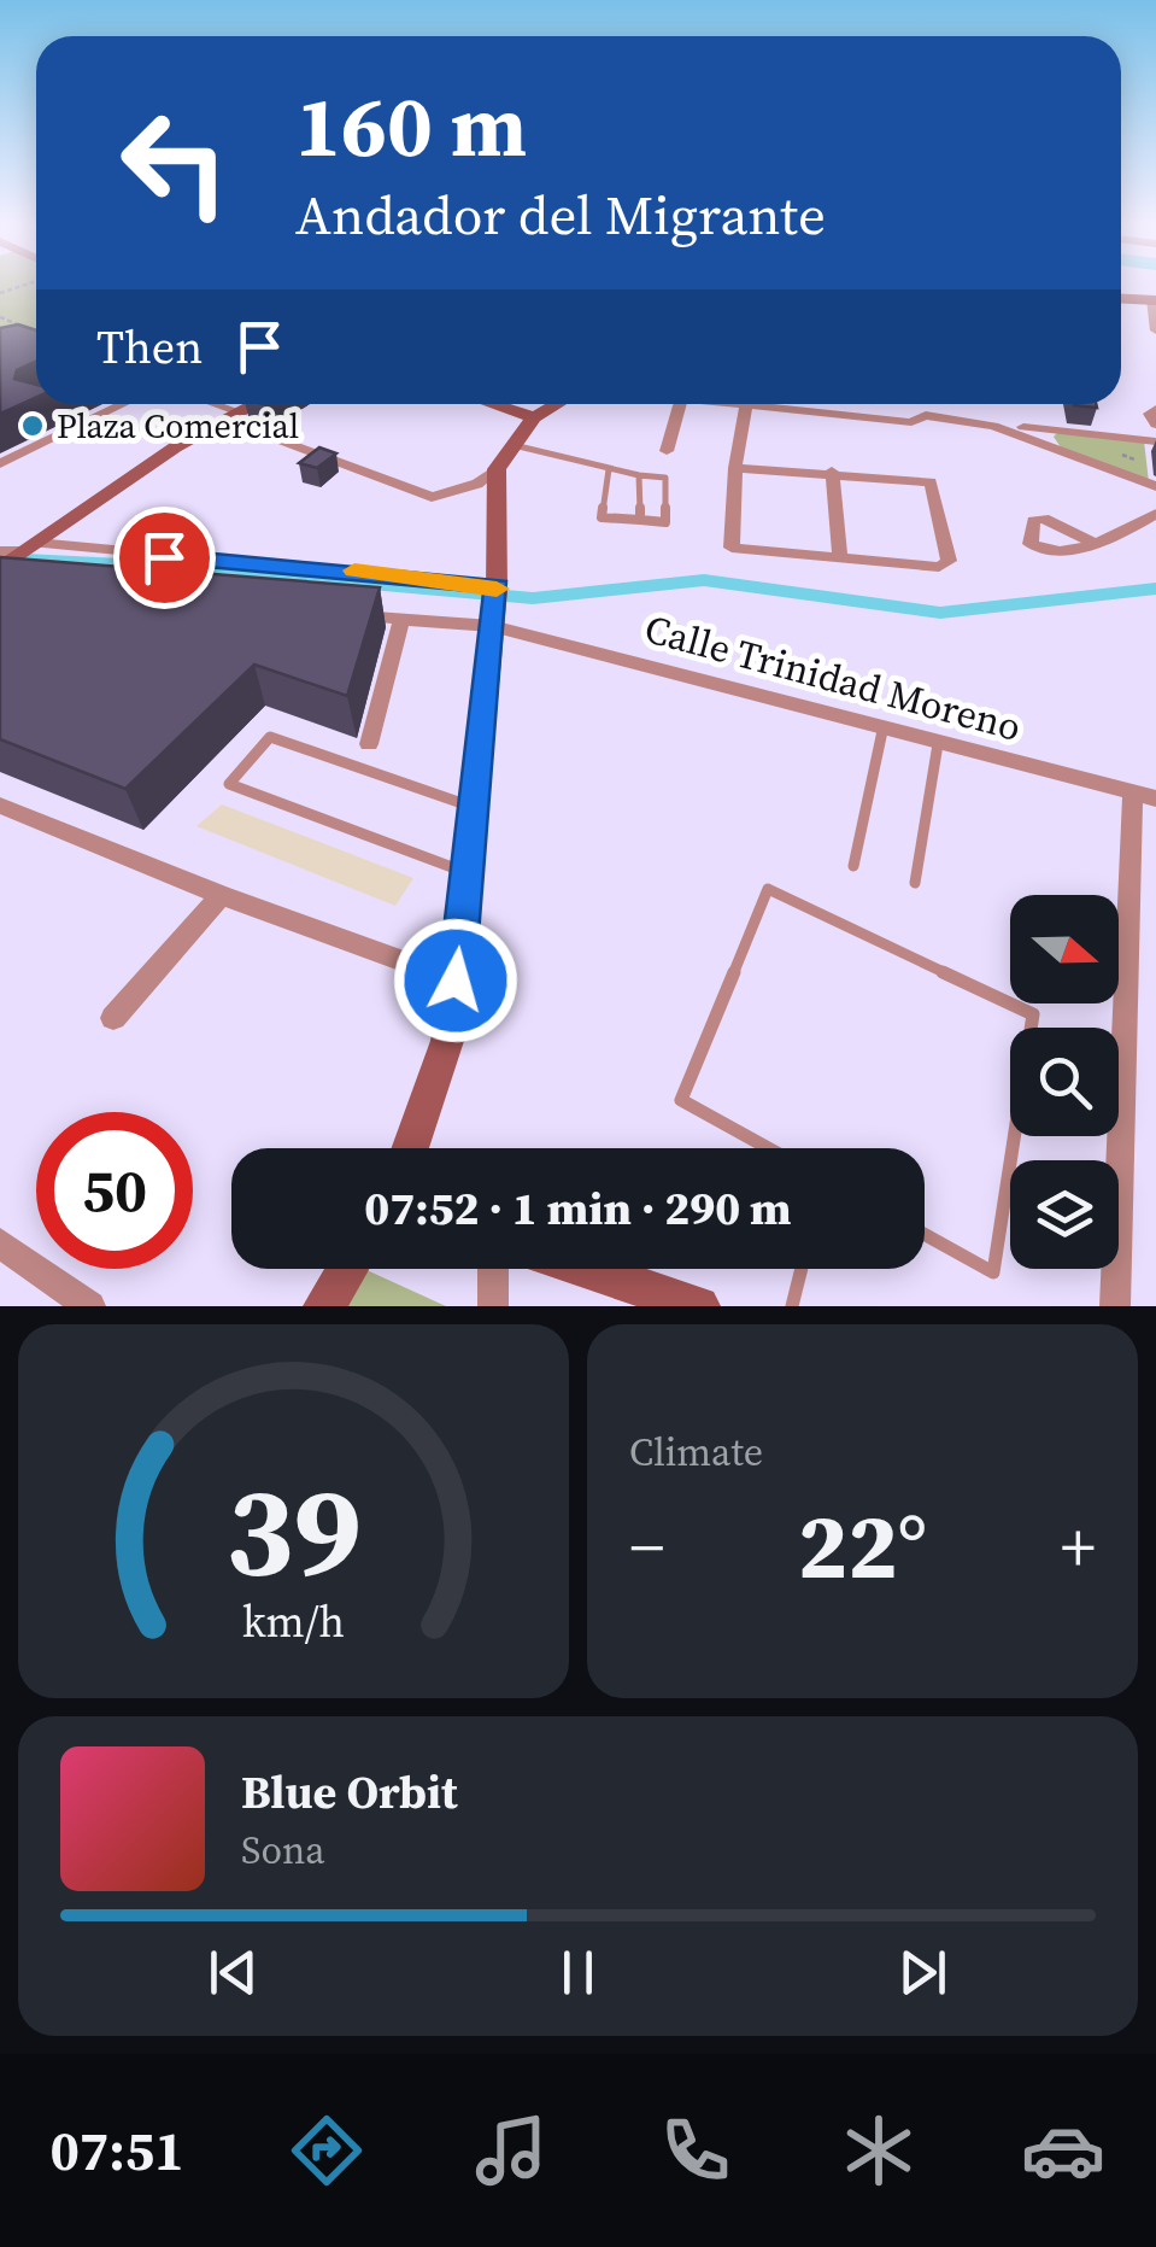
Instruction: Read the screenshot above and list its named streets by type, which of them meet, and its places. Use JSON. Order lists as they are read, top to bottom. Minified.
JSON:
{"streets":{"street":["Calle Trinidad Moreno"]},"places":["Plaza Comercial"],"north":"right","page":{"turn":["160 m","Andador del Migrante"],"then":"Then","limit":"50","trip":"07:52 · 1 min · 290 m","tile":"Climate","heat":["−","22°","+"],"song":["Blue Orbit","Sona"],"tabs":"07:51","gauge":["39","km/h"]}}
